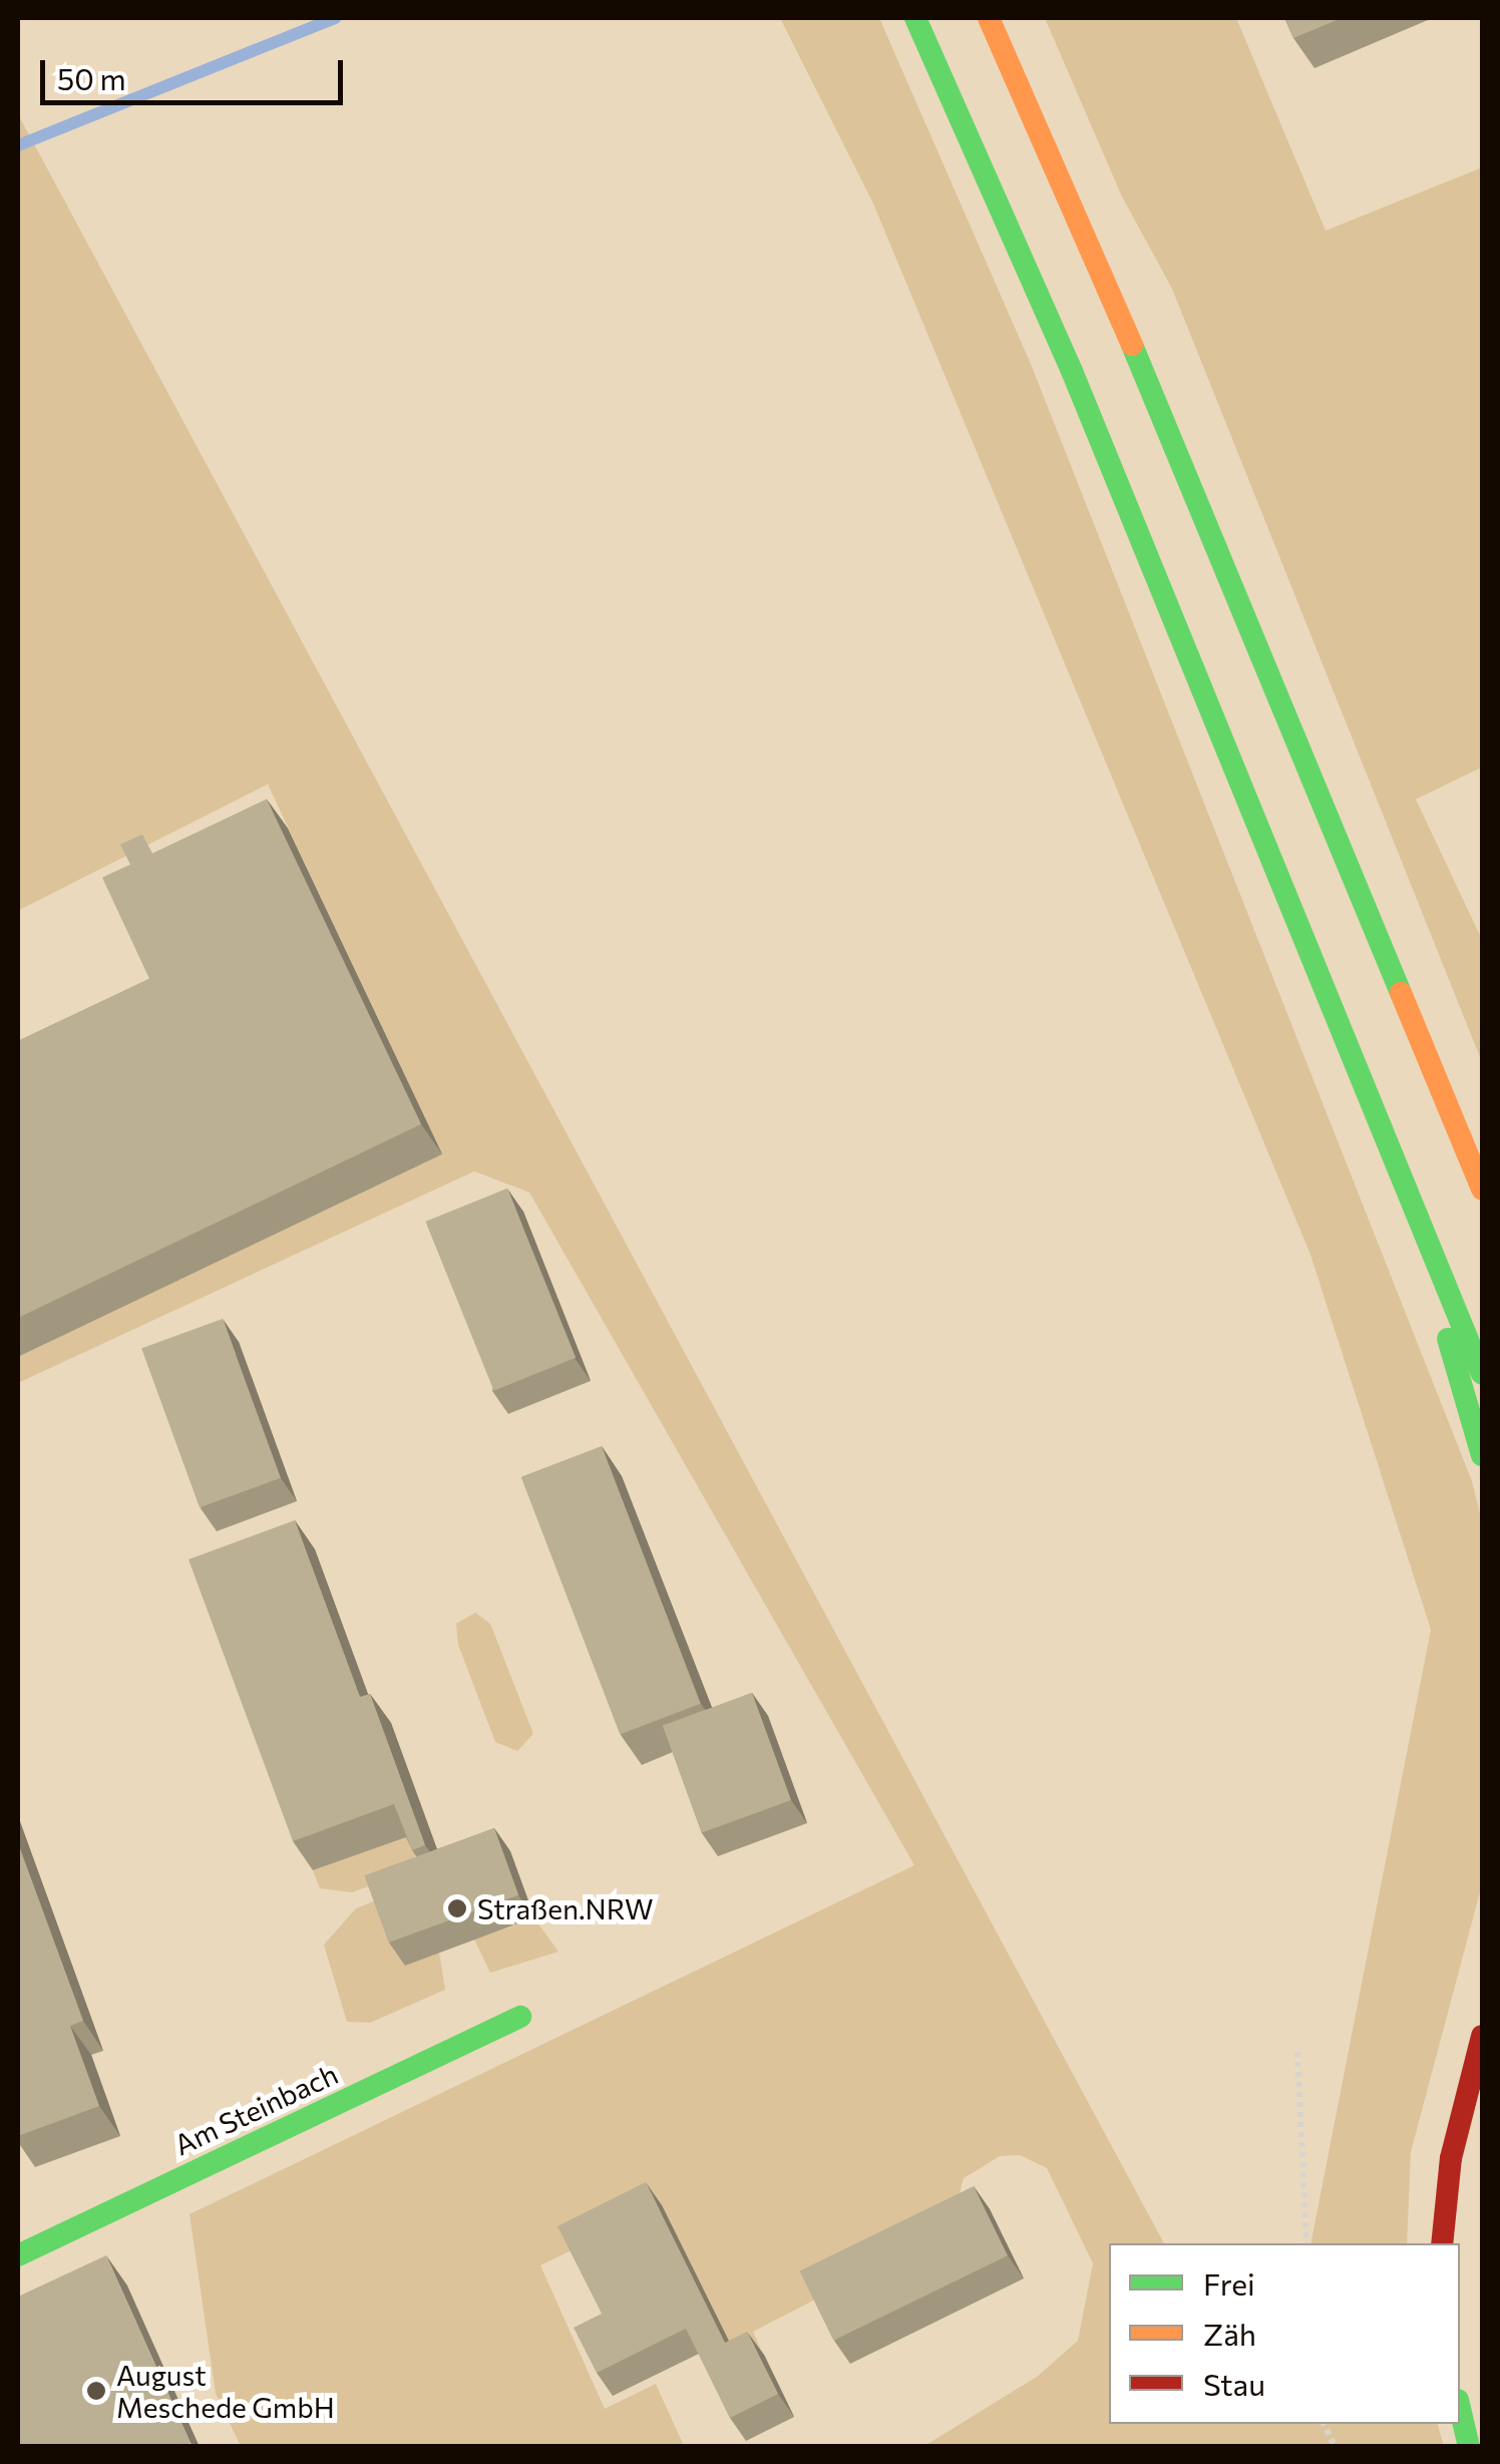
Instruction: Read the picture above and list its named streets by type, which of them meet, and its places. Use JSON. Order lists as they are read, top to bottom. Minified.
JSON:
{"streets":{"main road":["Am Steinbach"]},"places":["Straßen.NRW","August Meschede GmbH"],"legend":["Frei","Zäh","Stau"],"scale_bar":"50 m"}
